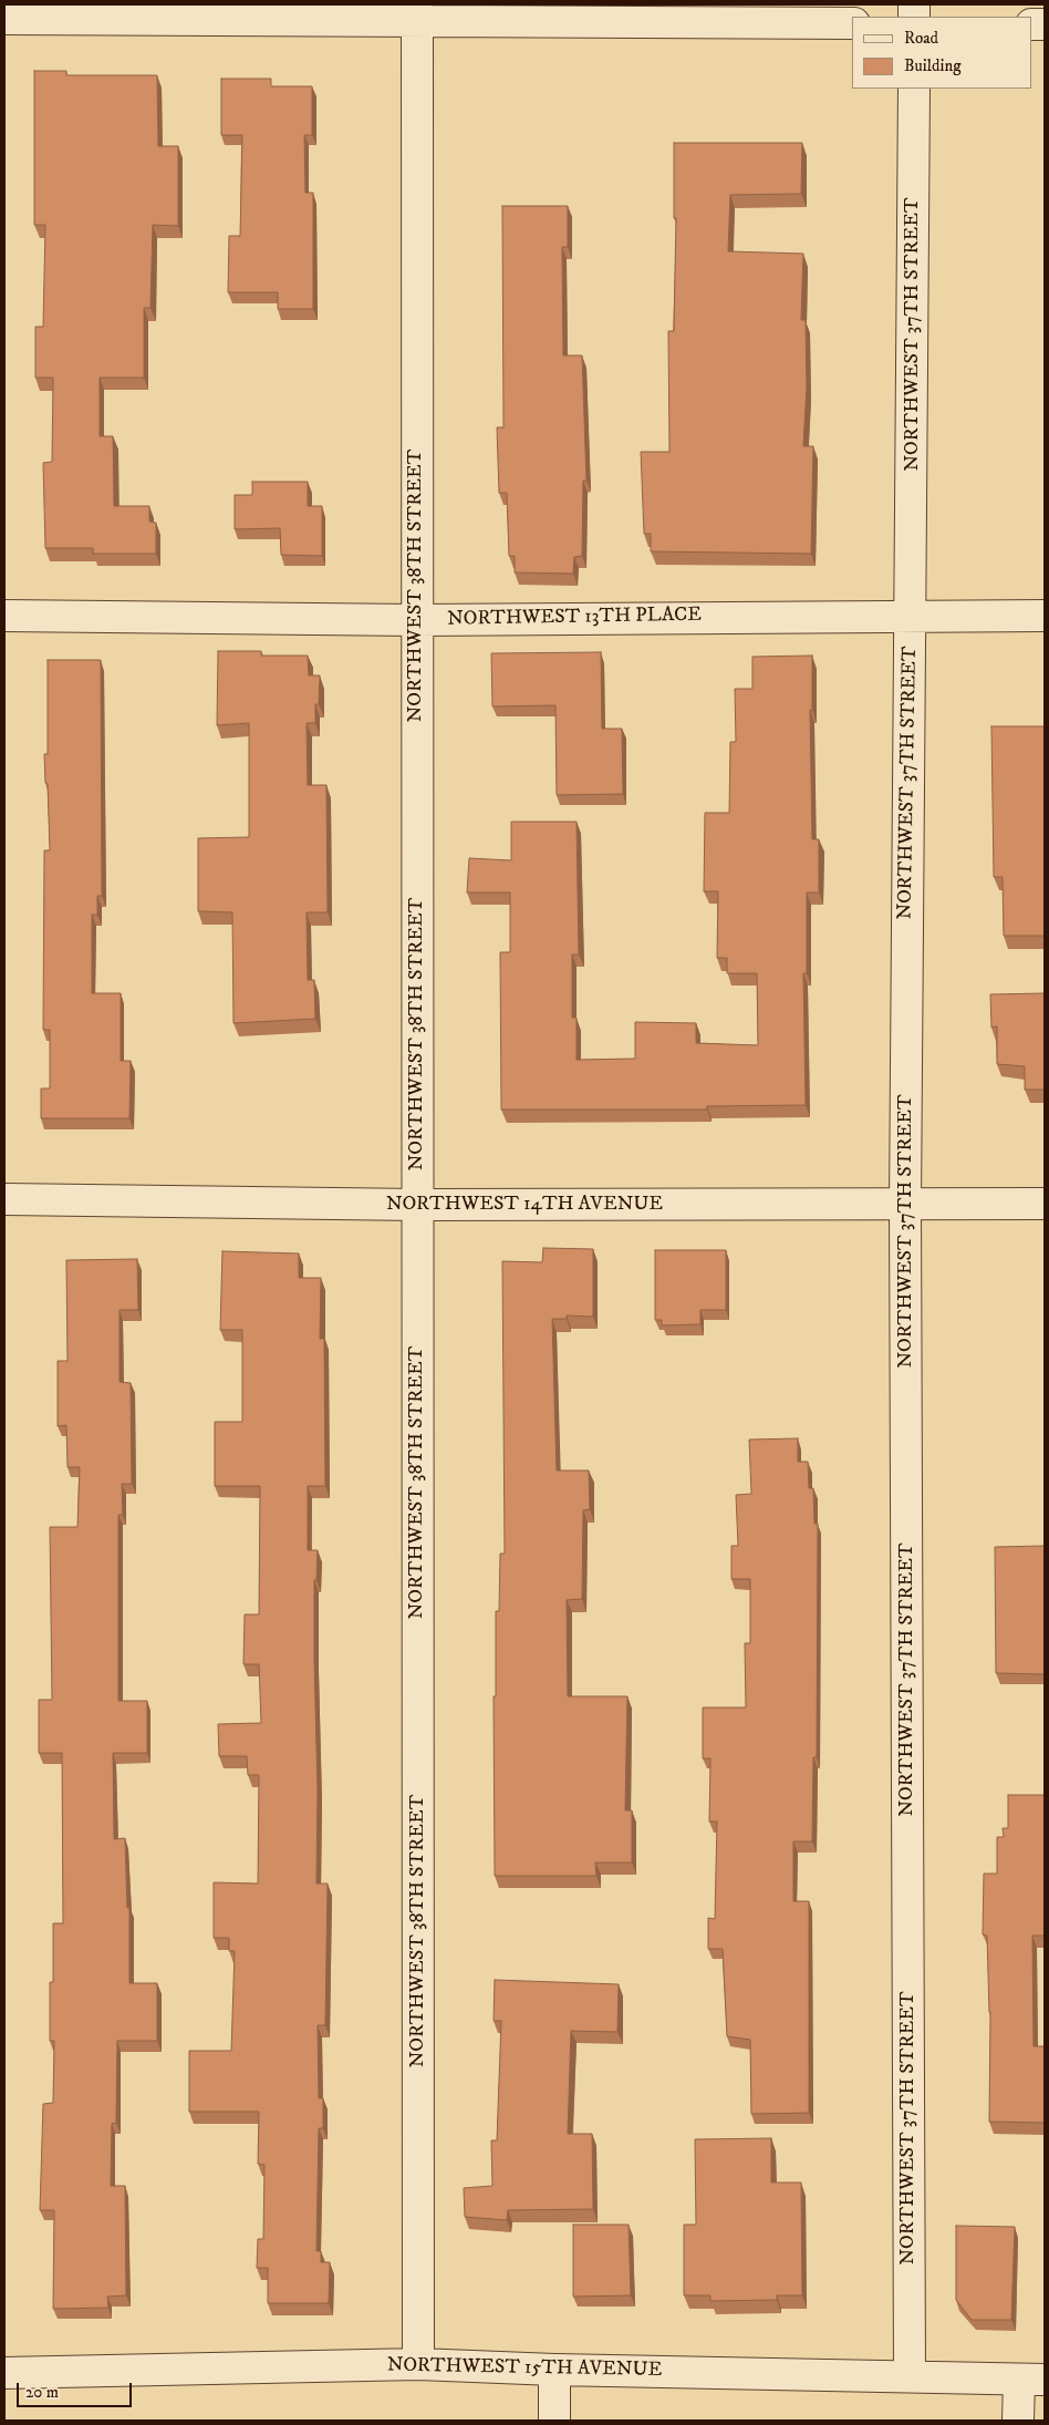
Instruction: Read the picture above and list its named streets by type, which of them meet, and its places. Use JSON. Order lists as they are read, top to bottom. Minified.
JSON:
{"streets":{"street":["NORTHWEST 37TH STREET","NORTHWEST 38TH STREET","NORTHWEST 13TH PLACE","NORTHWEST 14TH AVENUE","NORTHWEST 15TH AVENUE"]},"crossings":[["NORTHWEST 37TH STREET","NORTHWEST 13TH PLACE"],["NORTHWEST 37TH STREET","NORTHWEST 14TH AVENUE"],["NORTHWEST 37TH STREET","NORTHWEST 15TH AVENUE"],["NORTHWEST 38TH STREET","NORTHWEST 13TH PLACE"],["NORTHWEST 38TH STREET","NORTHWEST 14TH AVENUE"],["NORTHWEST 38TH STREET","NORTHWEST 15TH AVENUE"]],"legend":["Road","Building"],"scale_bar":"20 m"}
